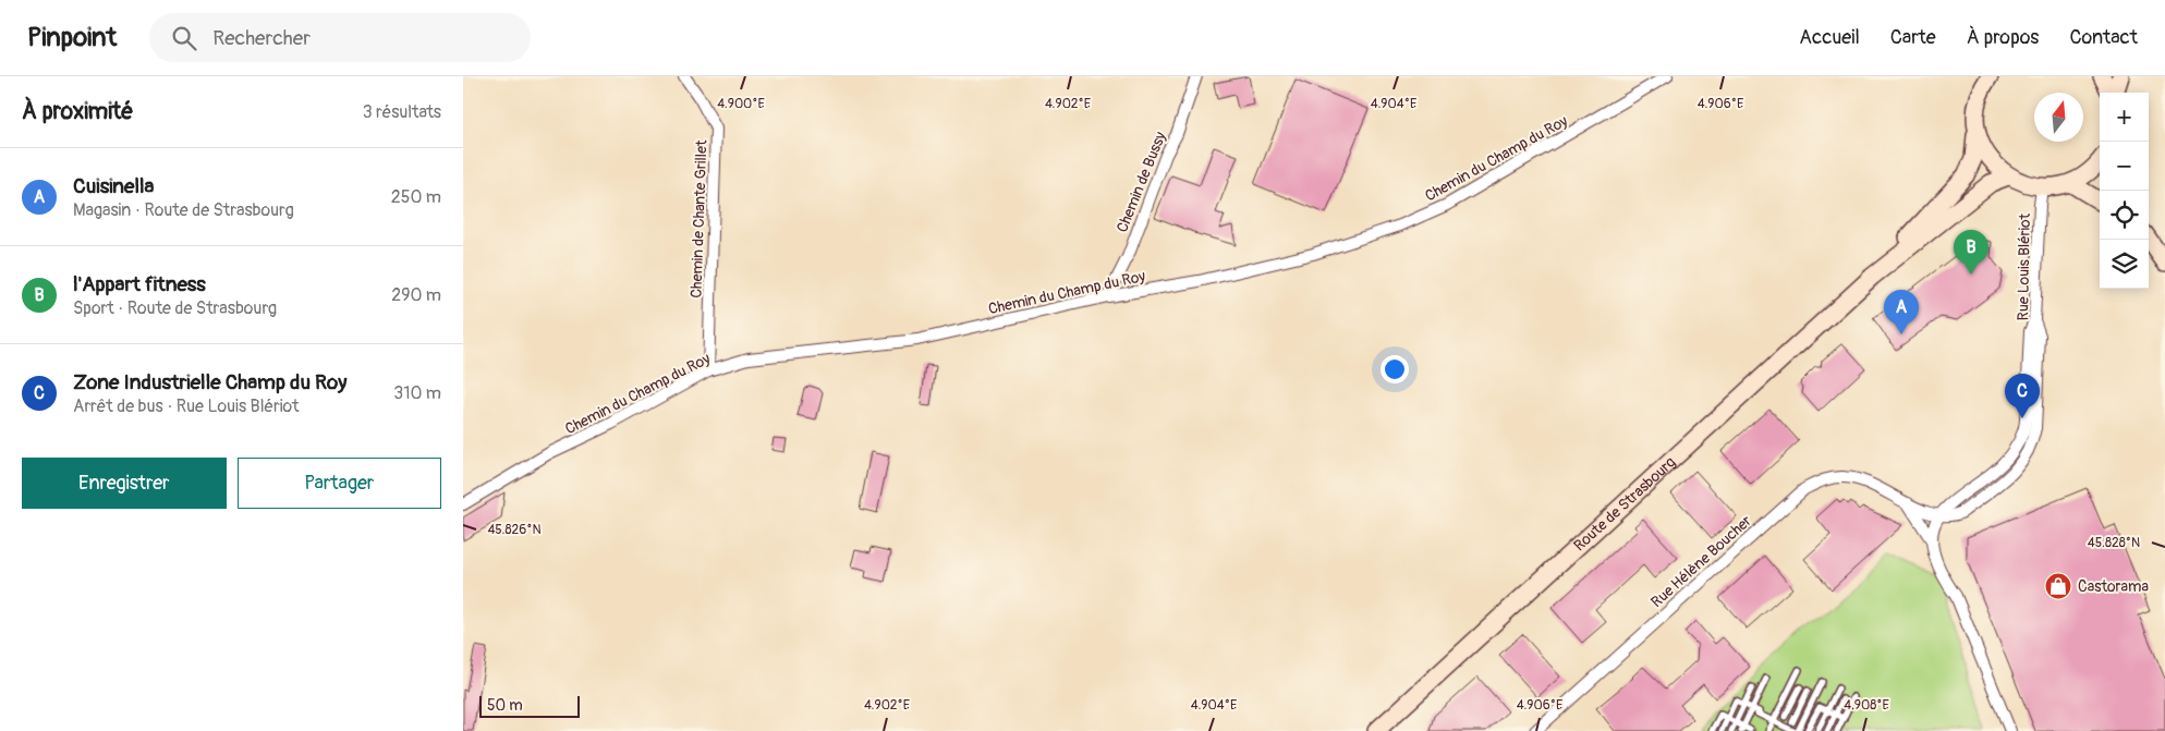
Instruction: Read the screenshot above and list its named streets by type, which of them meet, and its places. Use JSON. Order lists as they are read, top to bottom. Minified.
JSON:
{"streets":{"main road":["Route de Strasbourg"],"street":["Chemin du Champ du Roy","Chemin de Bussy","Chemin de Chante Grillet","Rue Louis Blériot","Rue Hélène Boucher"]},"crossings":[["Chemin du Champ du Roy","Chemin de Bussy"],["Chemin du Champ du Roy","Chemin de Chante Grillet"],["Rue Louis Blériot","Rue Hélène Boucher"]],"places":{"shop":["Castorama"]},"scale_bar":"50 m","north":"top","page":{"header":"Pinpoint","search":"Rechercher","nav":["Accueil","Carte","À propos","Contact"],"heading":["À proximité","3 résultats"],"map_buttons":["+","−"],"list":[{"mark":"A","name":"Cuisinella","note":"Magasin · Route de Strasbourg","value":"250 m"},{"mark":"B","name":"l'Appart fitness","note":"Sport · Route de Strasbourg","value":"290 m"},{"mark":"C","name":"Zone Industrielle Champ du Roy","note":"Arrêt de bus · Rue Louis Blériot","value":"310 m"}],"pins":["B","A","C"],"buttons":["Enregistrer","Partager"],"scale":"50 m"},"coordinates":["4.900°E","4.902°E","4.904°E","4.906°E","45.826°N","45.828°N","4.908°E"]}
